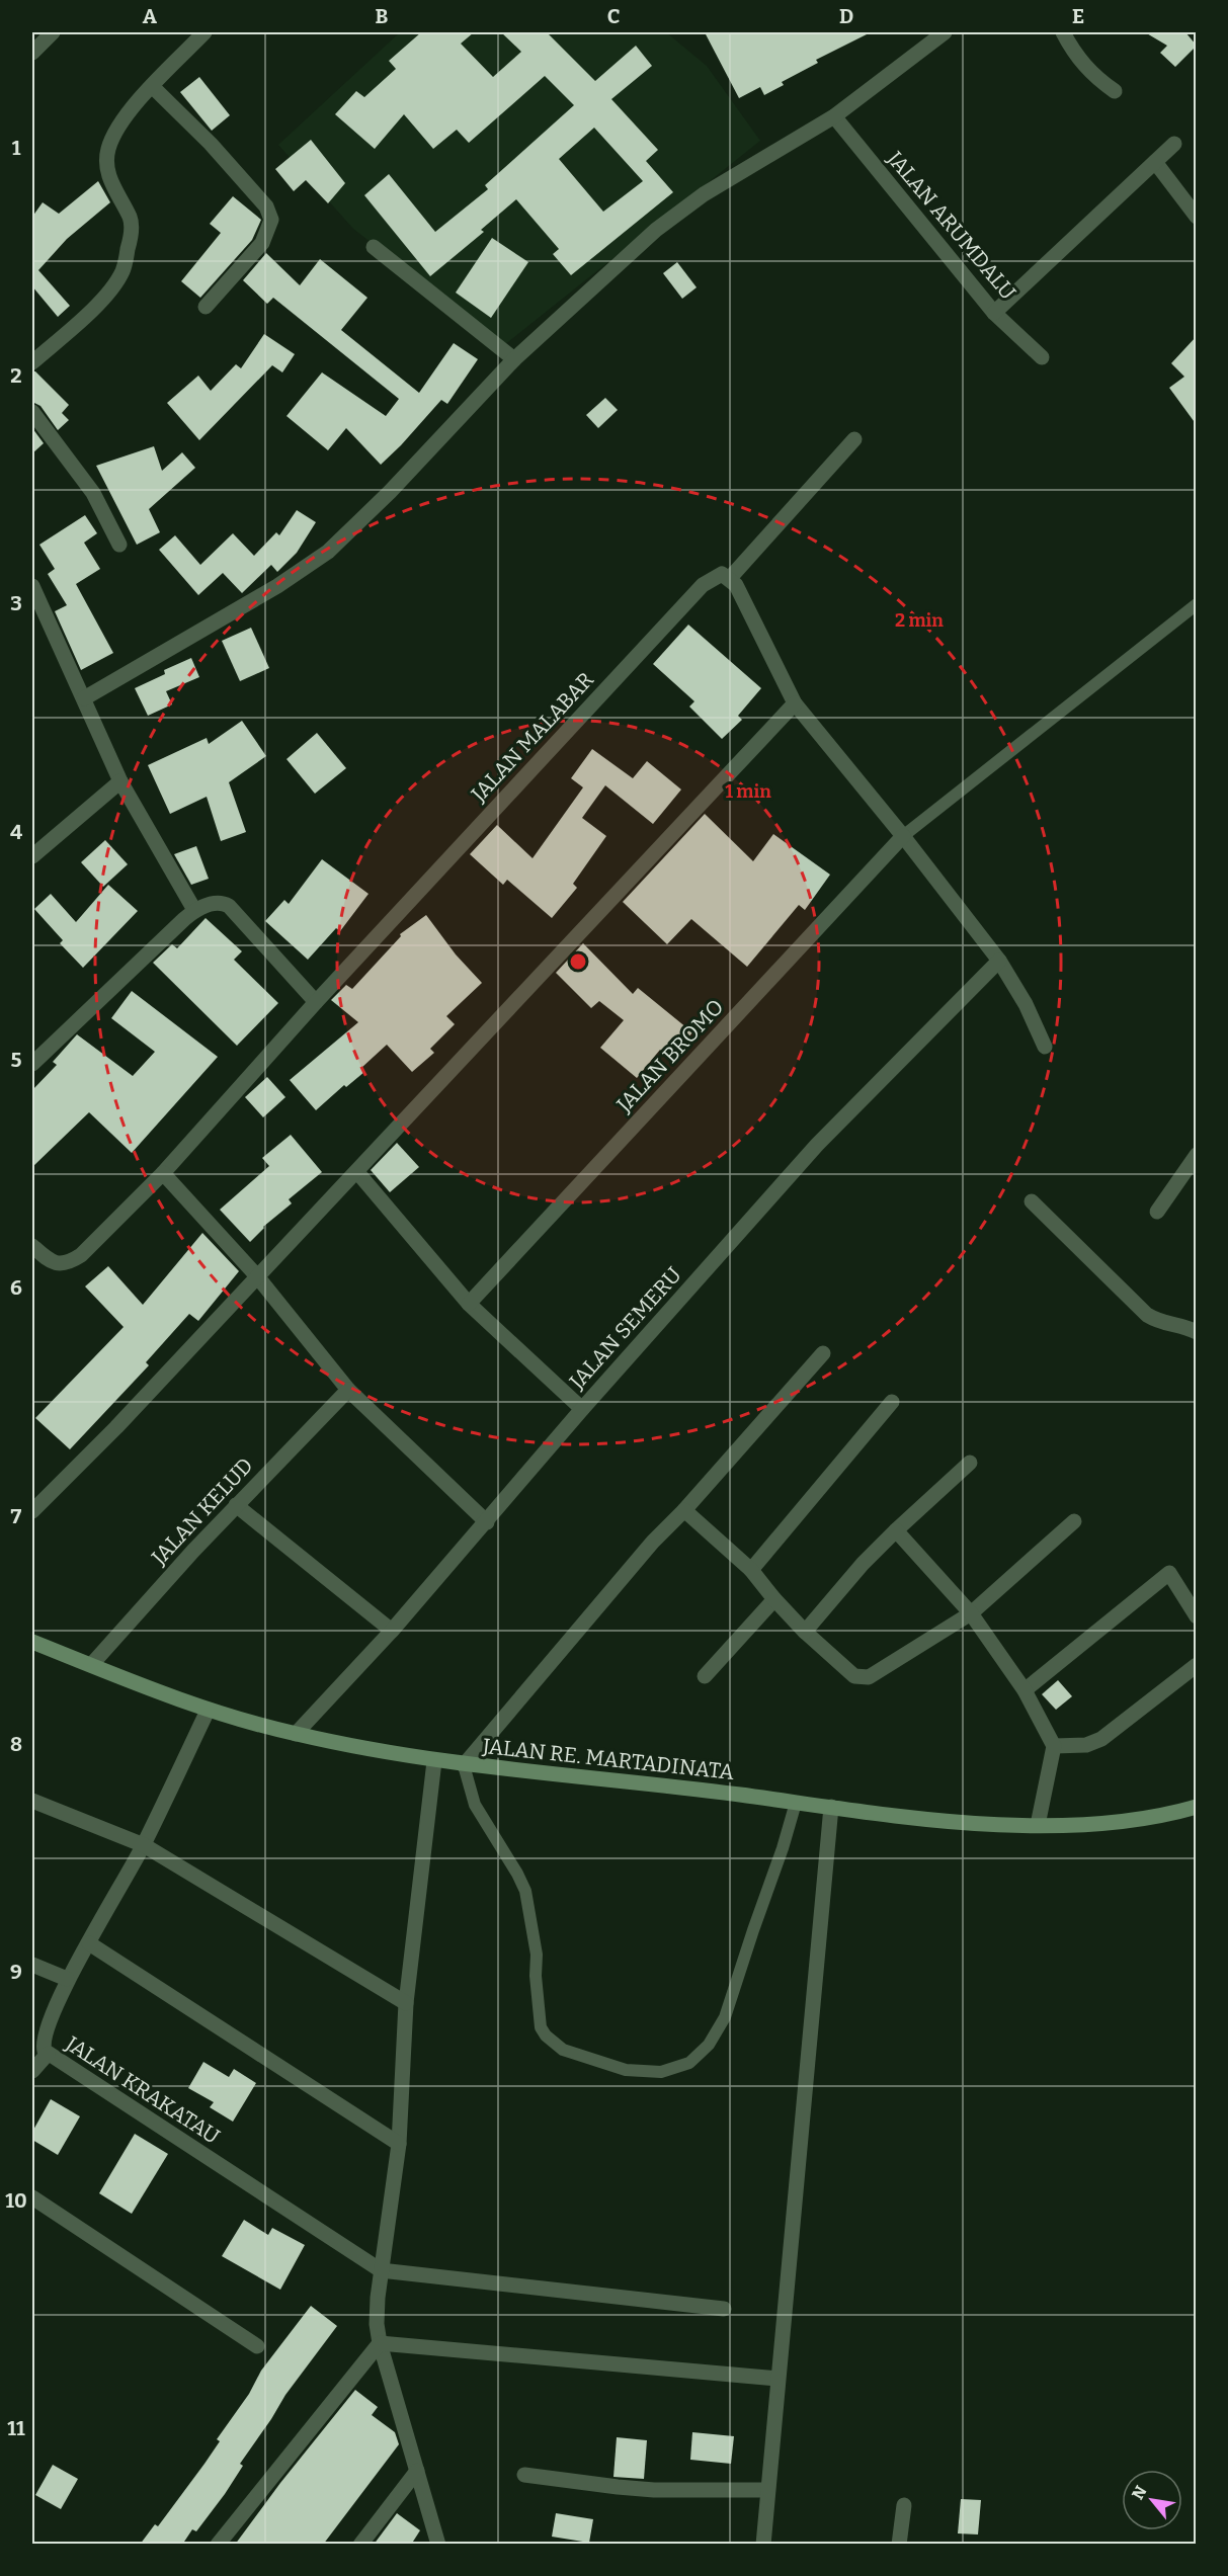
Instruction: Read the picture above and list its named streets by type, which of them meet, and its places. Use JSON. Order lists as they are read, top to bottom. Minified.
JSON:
{"streets":{"main road":["JALAN RE. MARTADINATA"],"street":["JALAN ARUMDALU","JALAN MALABAR","JALAN BROMO","JALAN SEMERU","JALAN KELUD","JALAN KRAKATAU"]},"crossings":[["JALAN SEMERU","JALAN RE. MARTADINATA"],["JALAN KELUD","JALAN RE. MARTADINATA"],["JALAN RE. MARTADINATA","JALAN KRAKATAU"]],"north":"top left","grid":{"columns":["A","B","C","D","E"],"rows":["1","2","3","4","5","6","7","8","9","10","11"]},"rings":["2 min","1 min"]}
